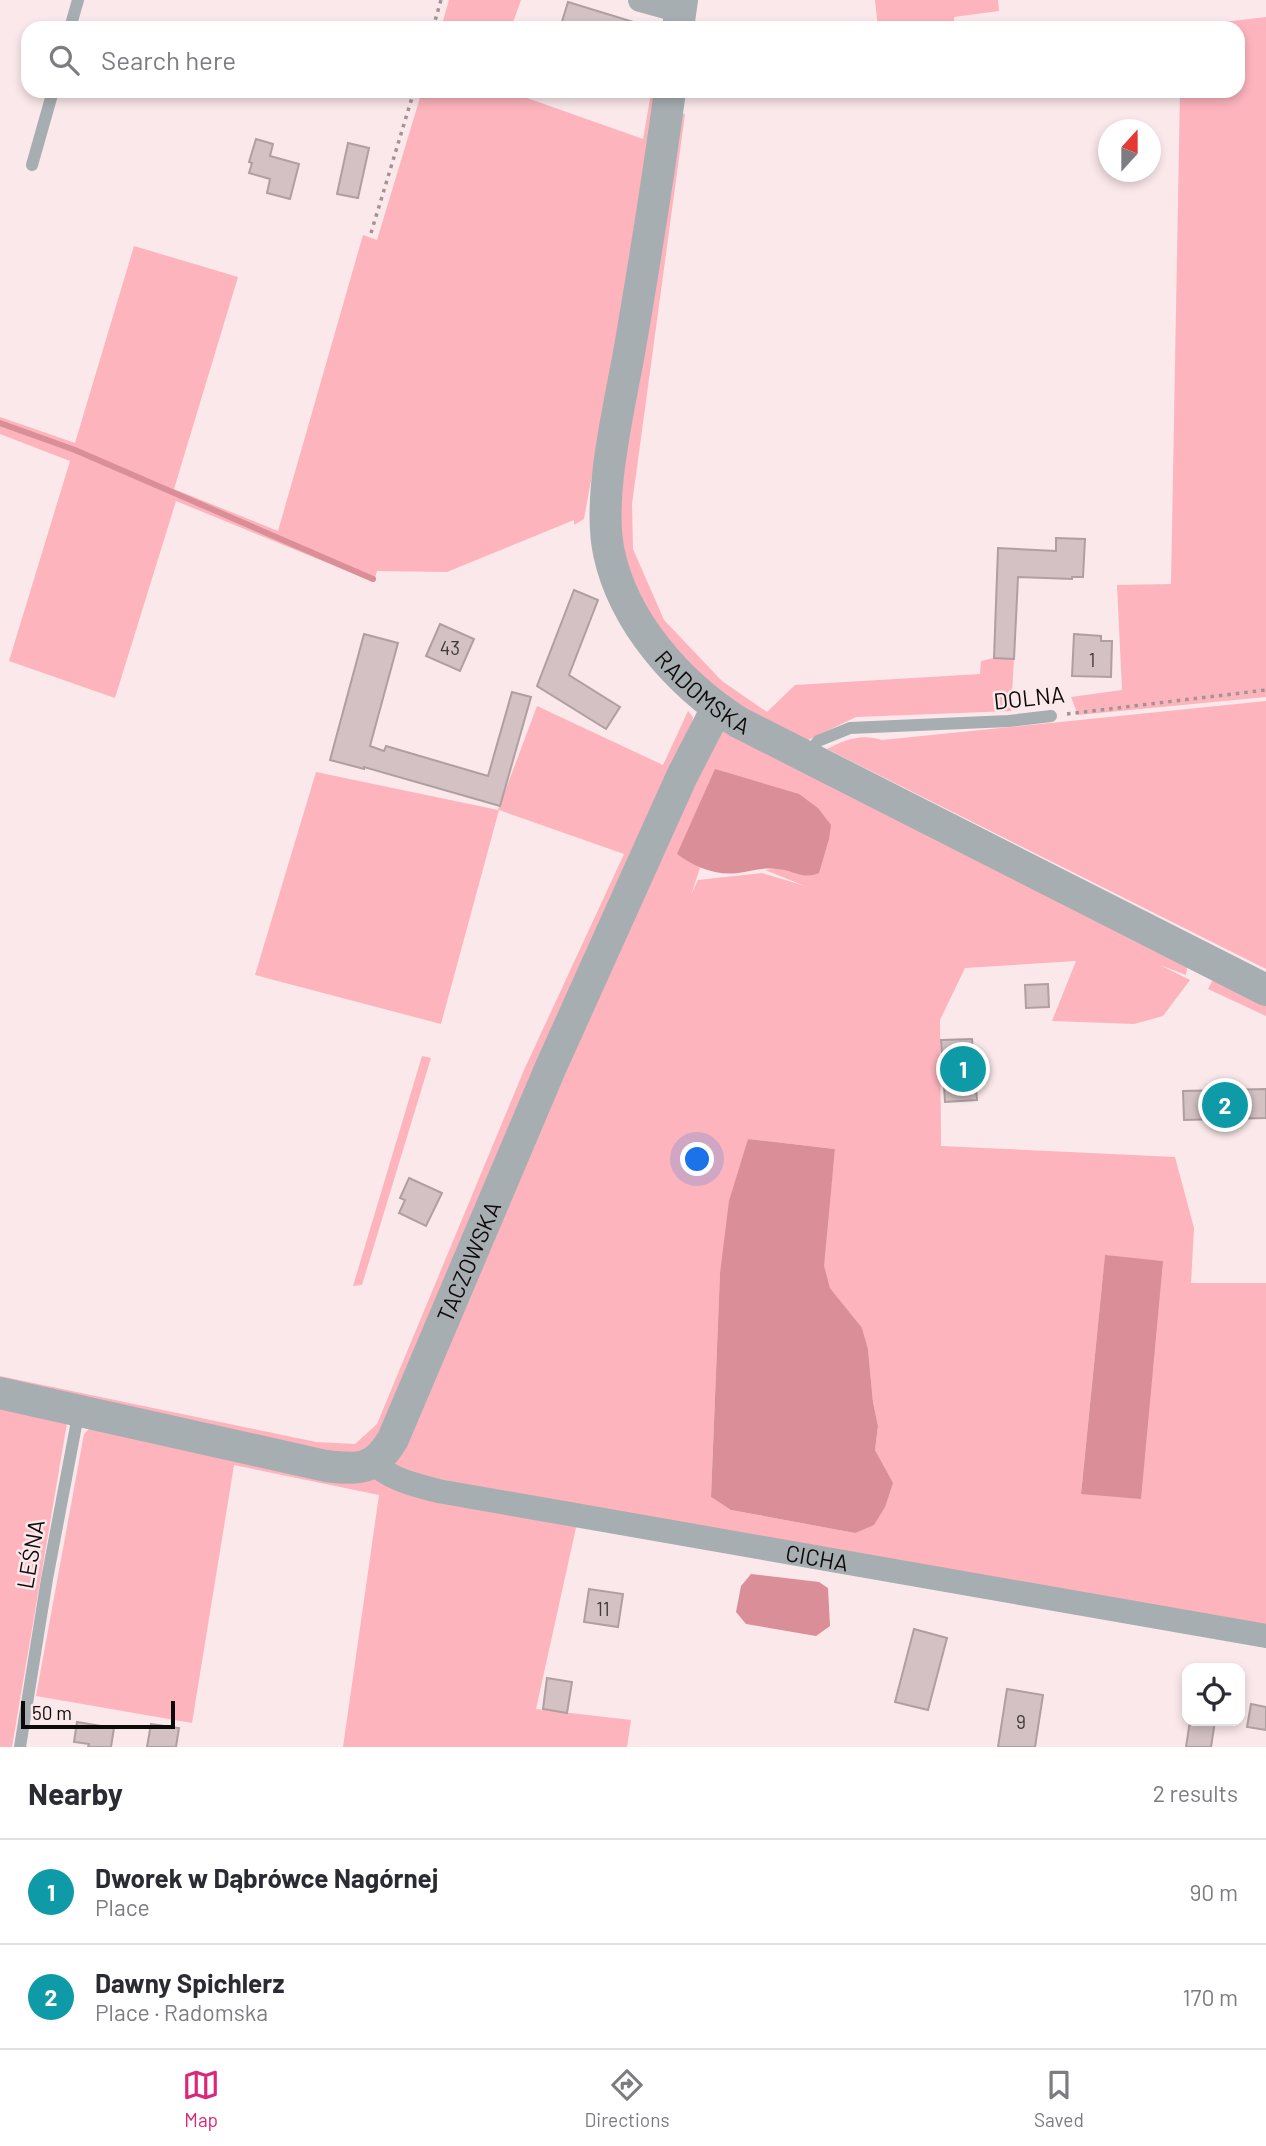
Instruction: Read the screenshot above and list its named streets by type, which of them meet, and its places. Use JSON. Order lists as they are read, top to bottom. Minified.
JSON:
{"streets":{"street":["RADOMSKA","TACZOWSKA","CICHA"],"lane":["DOLNA","LEŚNA"]},"crossings":[["RADOMSKA","DOLNA"],["RADOMSKA","TACZOWSKA"],["TACZOWSKA","CICHA"]],"house_numbers":["43","1","11","9"],"scale_bar":"50 m","north":"top","page":{"search":"Search here","pins":["1","2"],"scale":"50 m","heading":["Nearby","2 results"],"list":[{"mark":"1","name":"Dworek w Dąbrówce Nagórnej","note":"Place","value":"90 m"},{"mark":"2","name":"Dawny Spichlerz","note":"Place · Radomska","value":"170 m"}],"nav":["Map","Directions","Saved"]}}
